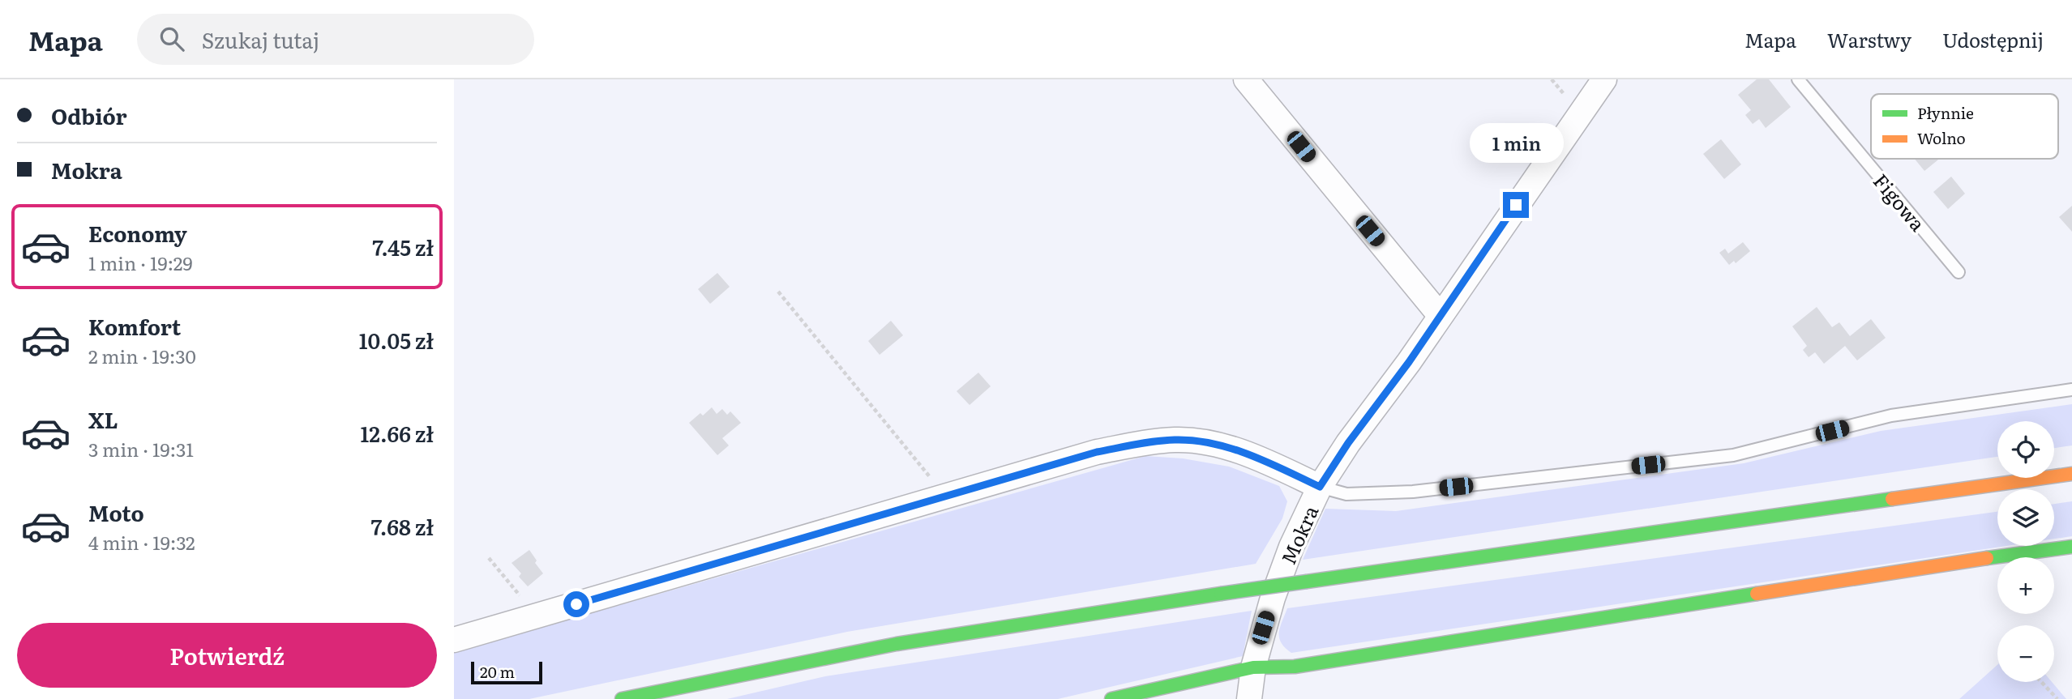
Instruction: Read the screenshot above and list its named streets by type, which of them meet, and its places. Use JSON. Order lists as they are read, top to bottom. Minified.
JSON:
{"streets":{"street":["Mokra"],"lane":["Figowa"]},"legend":["Płynnie","Wolno"],"scale_bar":"20 m","page":{"header":"Mapa","search":"Szukaj tutaj","nav":["Mapa","Warstwy","Udostępnij"],"banner":["Odbiór","Mokra"],"bubble":"1 min","list":[{"name":"Economy","note":"1 min · 19:29","value":"7.45 zł"},{"name":"Komfort","note":"2 min · 19:30","value":"10.05 zł"},{"name":"XL","note":"3 min · 19:31","value":"12.66 zł"},{"name":"Moto","note":"4 min · 19:32","value":"7.68 zł"}],"map_buttons":["+","−"],"buttons":"Potwierdź","scale":"20 m"}}
